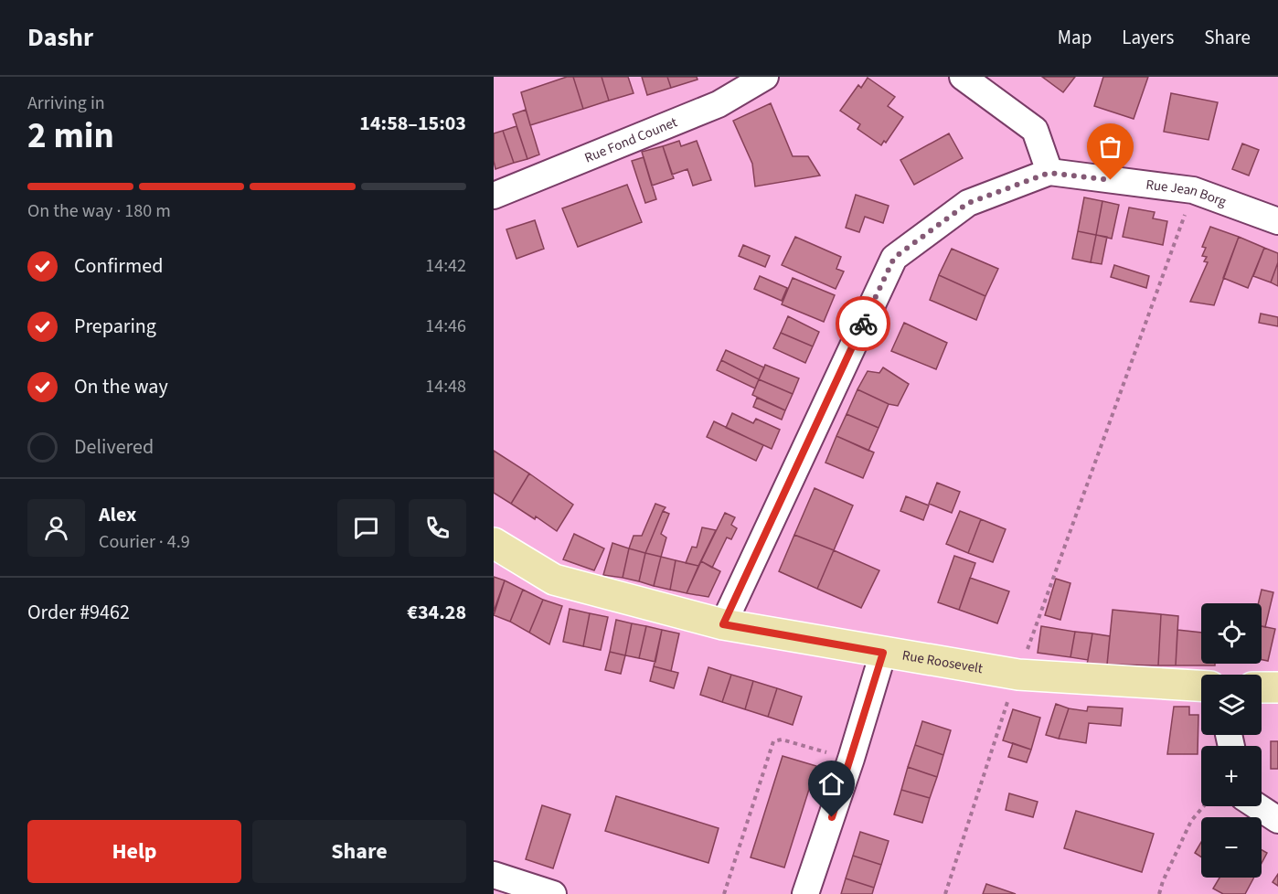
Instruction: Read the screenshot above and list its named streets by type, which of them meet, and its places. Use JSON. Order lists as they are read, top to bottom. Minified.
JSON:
{"streets":{"main road":["Rue Roosevelt"],"street":["Rue Fond Counet","Rue Jean Borg"]},"crossings":[["Rue Jean Borg","Rue Roosevelt"]],"page":{"header":"Dashr","nav":["Map","Layers","Share"],"heading":["2 min","Arriving in","14:58–15:03"],"panel":["Alex","Courier · 4.9","Order #9462","€34.28"],"bar":"On the way · 180 m","list":[["Confirmed","14:42"],["Preparing","14:46"],["On the way","14:48"],"Delivered"],"map_buttons":["+","−"],"buttons":["Help","Share"]}}
